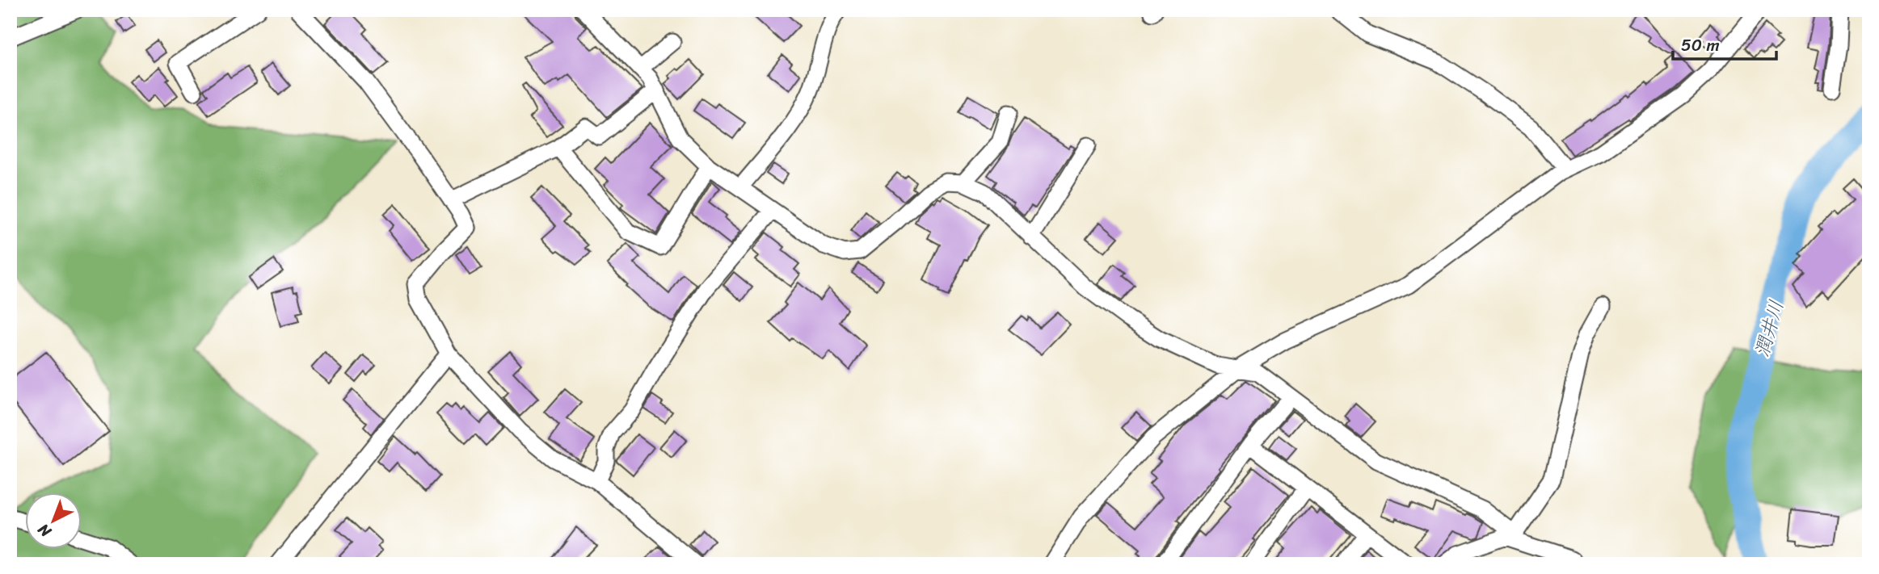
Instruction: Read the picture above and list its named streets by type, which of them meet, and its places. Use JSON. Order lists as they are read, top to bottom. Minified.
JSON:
{"water":["潤井川"],"scale_bar":"50 m","north":"bottom left"}
